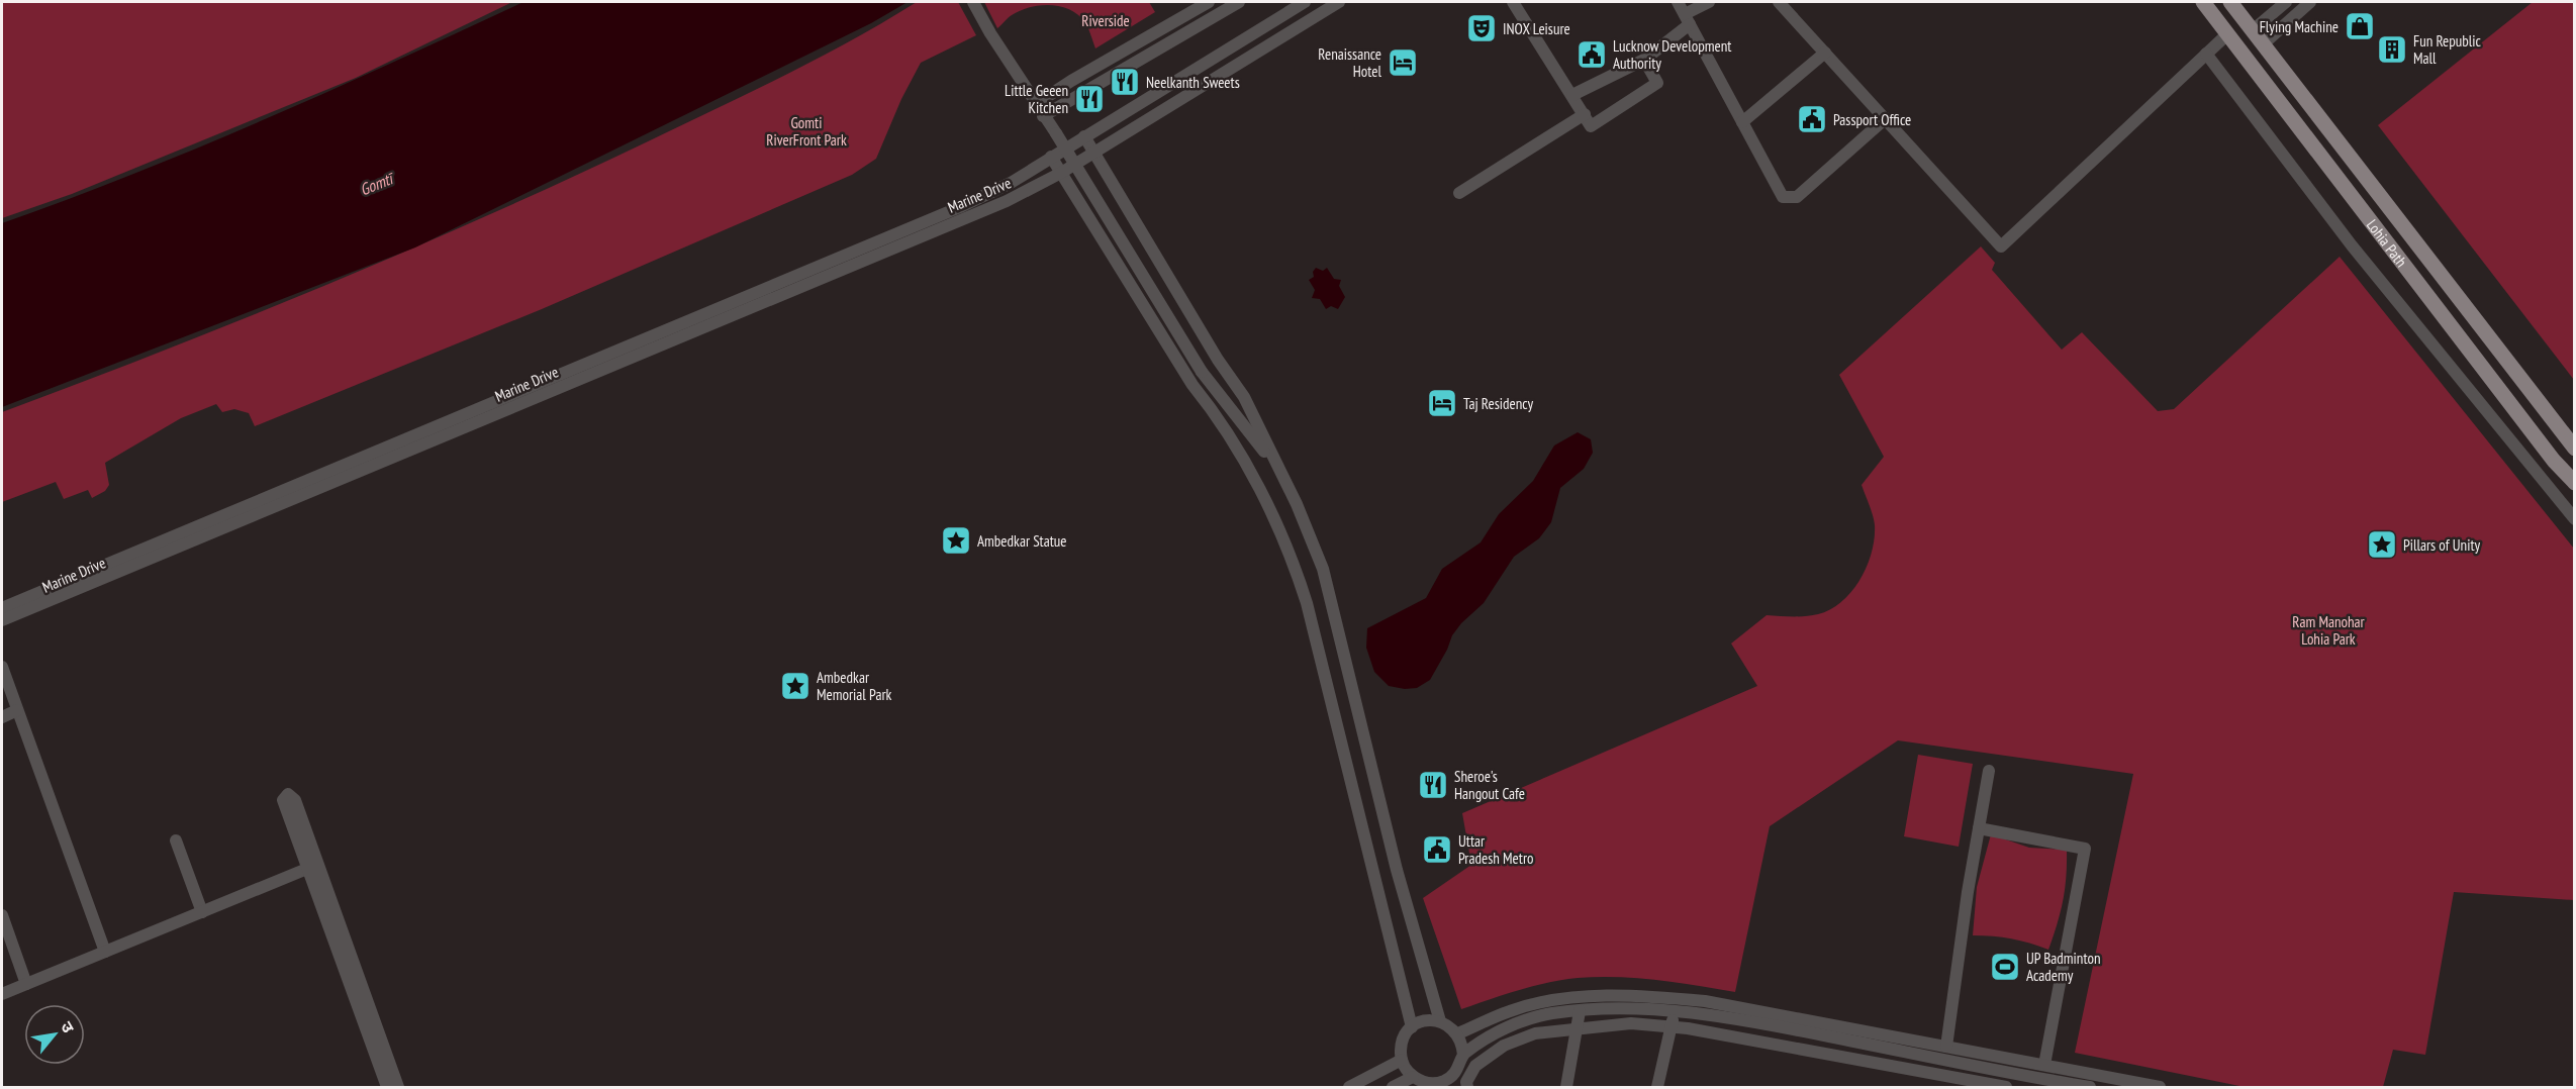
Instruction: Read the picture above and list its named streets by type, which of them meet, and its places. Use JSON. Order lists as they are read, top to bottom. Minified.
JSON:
{"streets":{"main road":["Lohia Path"],"street":["Marine Drive"]},"water":["Gomtī"],"parks":["Riverside","Gomti RiverFront Park","Ram Manohar Lohia Park"],"places":{"shop":["Flying Machine"],"theatre":["INOX Leisure"],"building":["Fun Republic Mall"],"public building":["Lucknow Development Authority","Passport Office","Uttar Pradesh Metro"],"hotel":["Renaissance Hotel","Taj Residency"],"restaurant":["Neelkanth Sweets","Little Geeen Kitchen","Sheroe's Hangout Cafe"],"place":["Ambedkar Statue","Pillars of Unity","Ambedkar Memorial Park"],"sports":["UP Badminton Academy"]},"north":"top right"}
